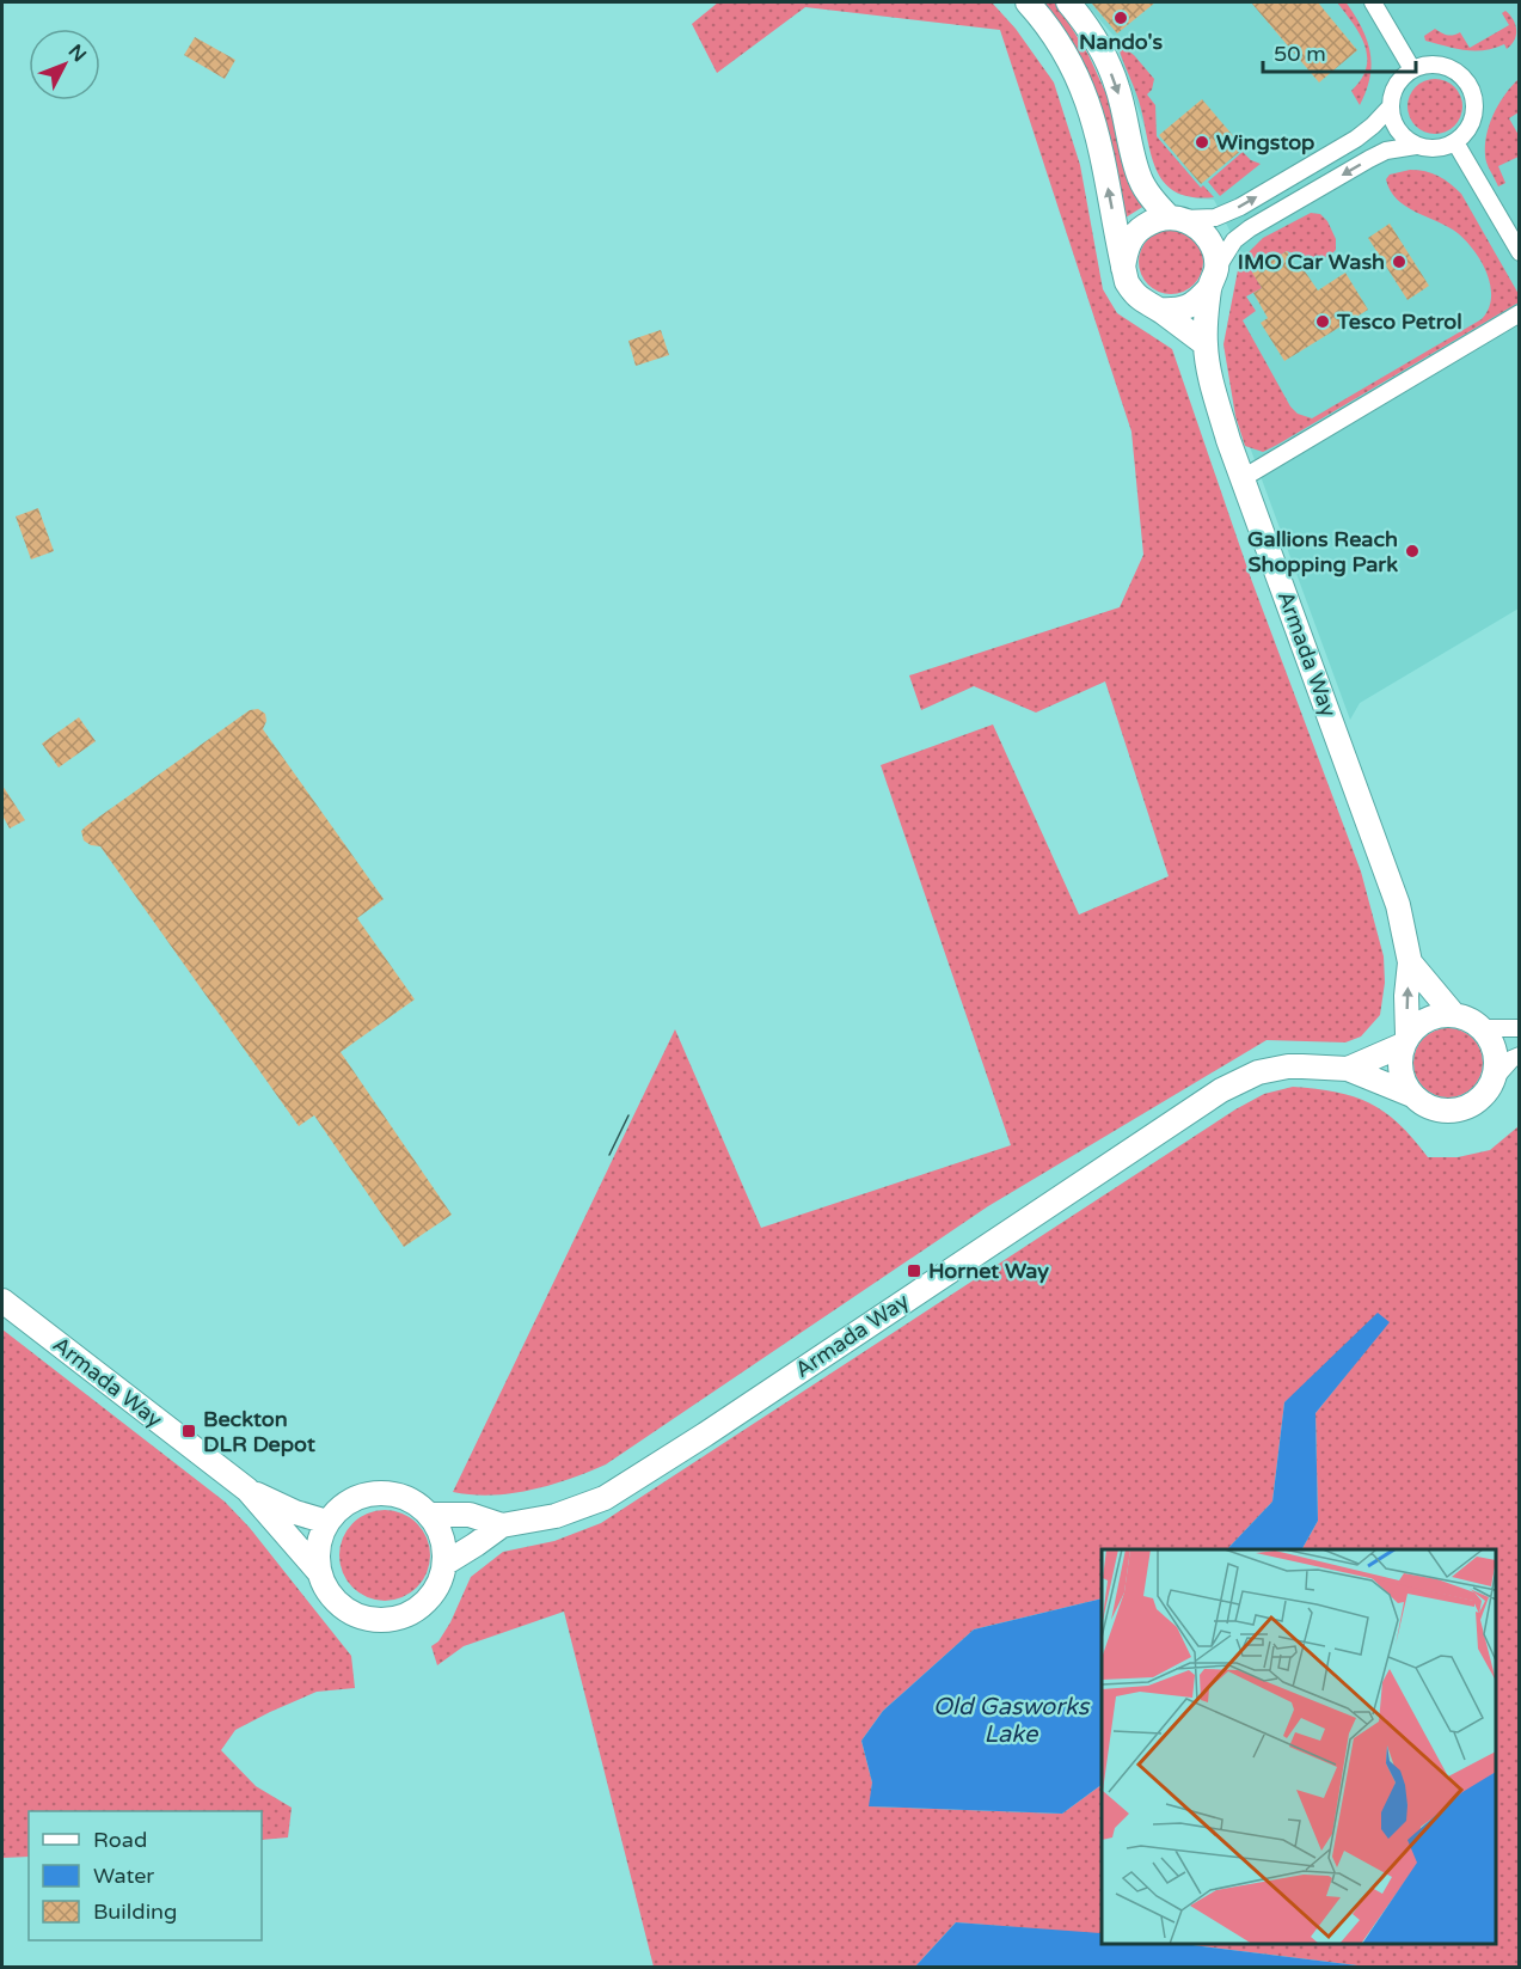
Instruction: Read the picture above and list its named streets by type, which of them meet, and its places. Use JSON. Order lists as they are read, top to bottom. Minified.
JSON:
{"streets":{"street":["Armada Way"]},"water":["Old Gasworks Lake"],"places":{"other":["Nando's","Wingstop","IMO Car Wash","Tesco Petrol","Gallions Reach Shopping Park"],"transit":["Hornet Way","Beckton DLR Depot"]},"legend":["Road","Water","Building"],"scale_bar":"50 m","north":"top right"}
